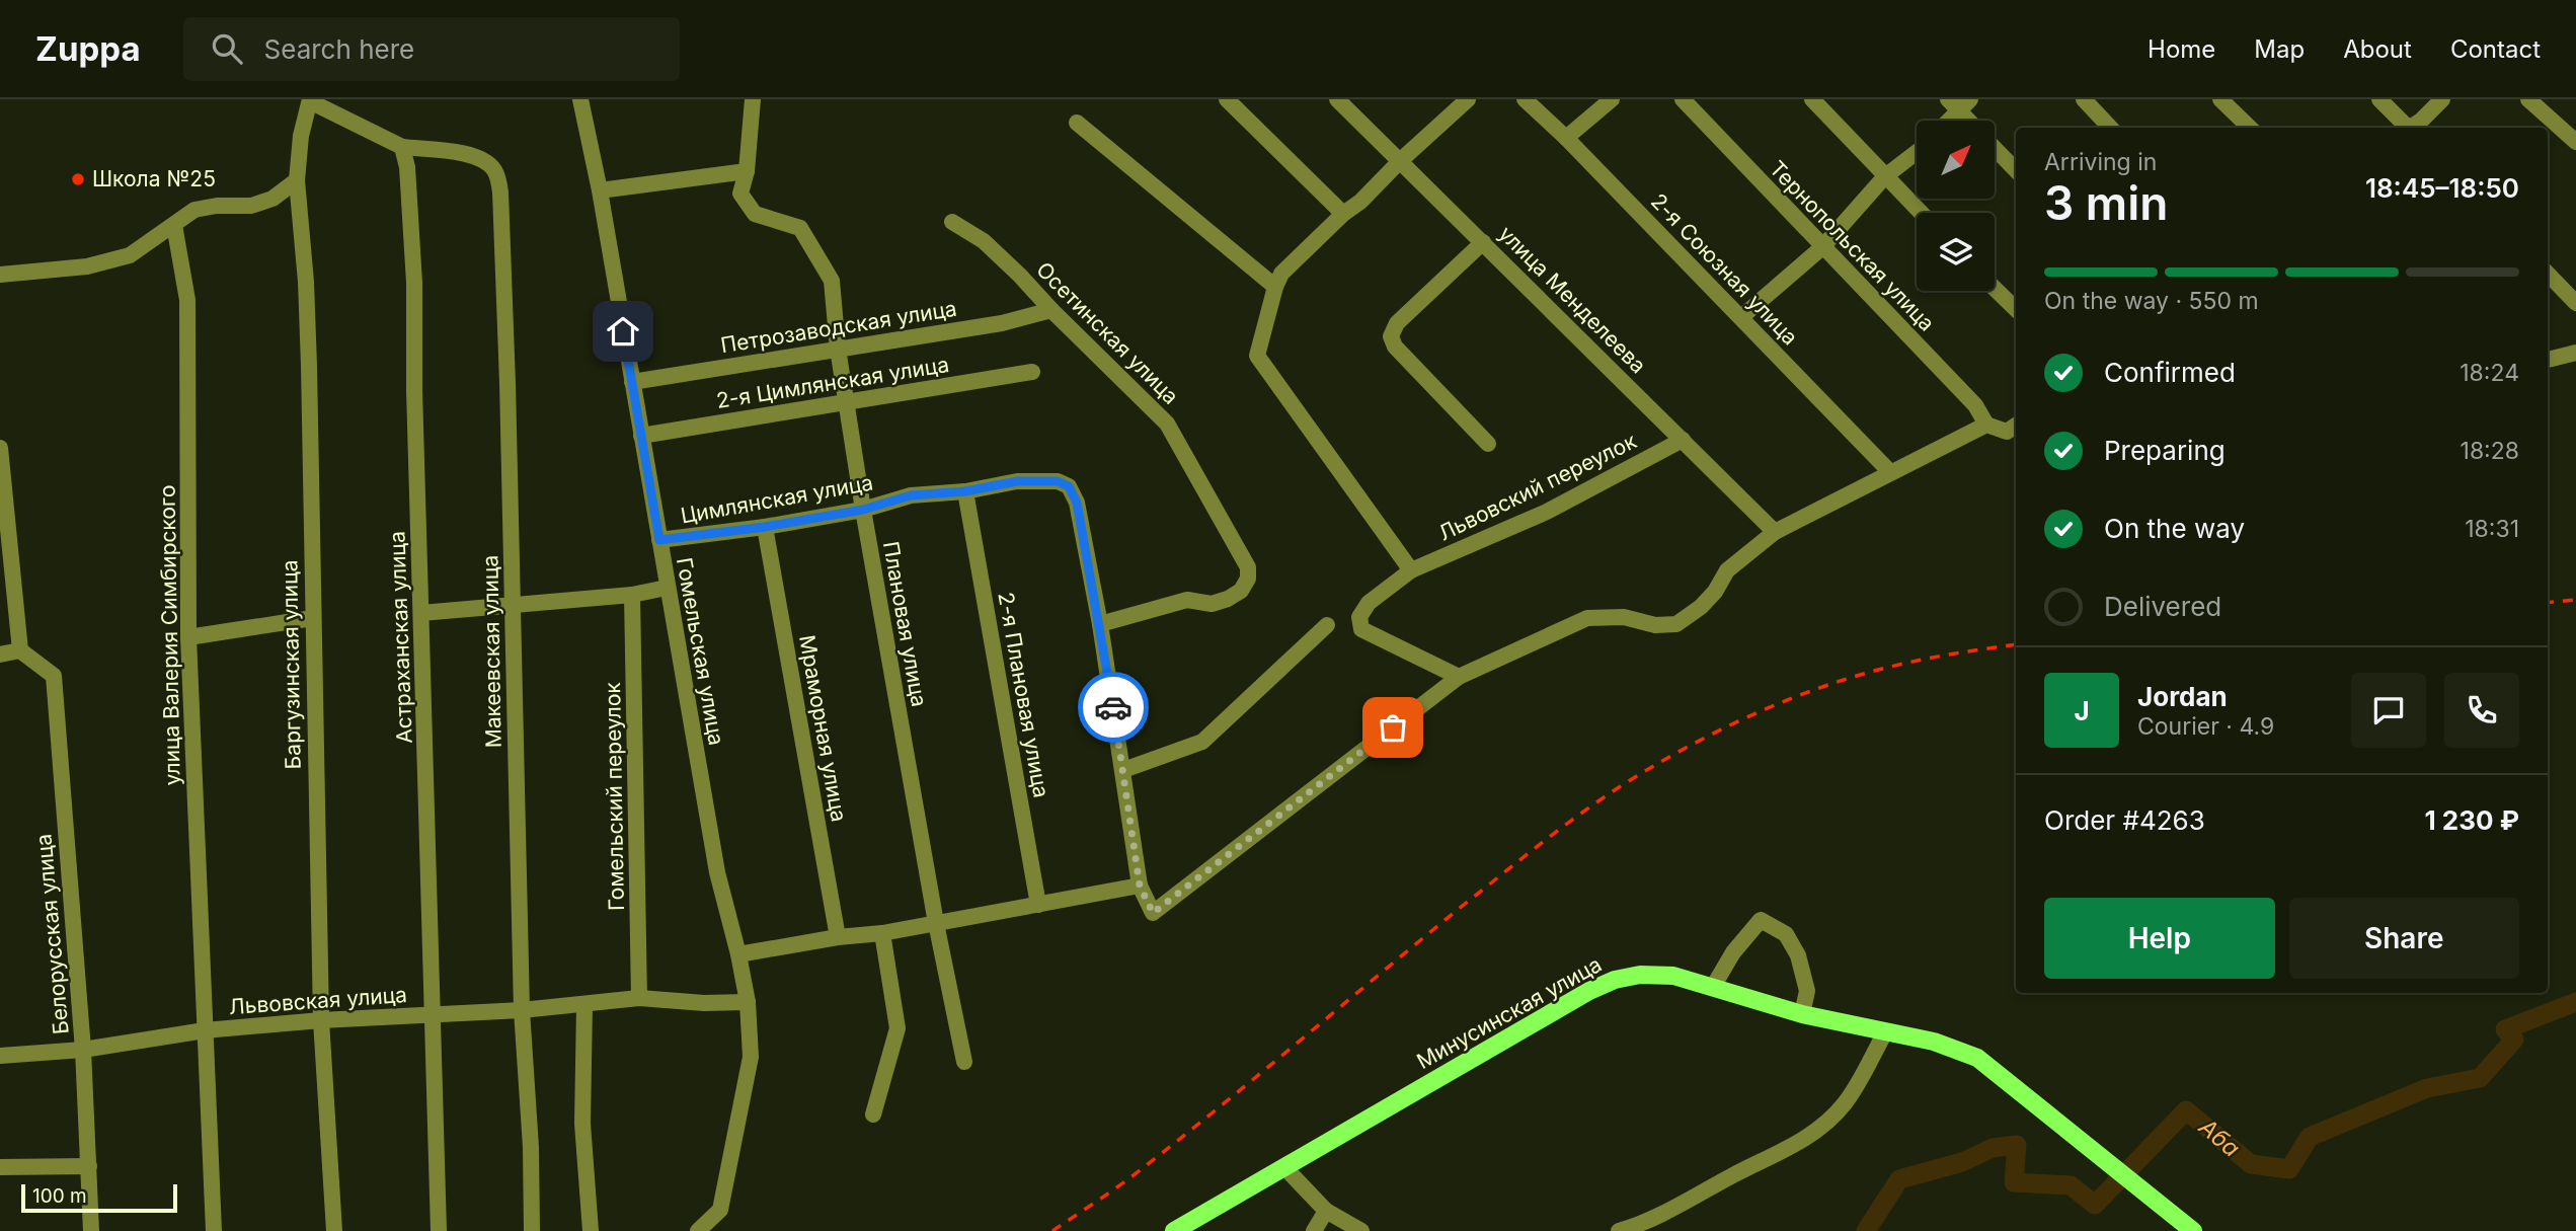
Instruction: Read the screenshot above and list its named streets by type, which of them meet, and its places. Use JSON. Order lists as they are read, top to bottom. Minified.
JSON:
{"streets":{"main road":["Минусинская улица"],"street":["Тернопольская улица","2-я Союзная улица","улица Менделеева","Петрозаводская улица","Осетинская улица","2-я Цимлянская улица","Львовский переулок","Цимлянская улица","Плановая улица","улица Валерия Симбирского","Астраханская улица","Макеевская улица","Гомельская улица","Баргузинская улица","2-я Плановая улица","Мраморная улица","Гомельский переулок","Белорусская улица","Львовская улица"]},"crossings":[["улица Менделеева","Львовский переулок"],["Петрозаводская улица","Осетинская улица"],["Петрозаводская улица","Плановая улица"],["Петрозаводская улица","Гомельская улица"],["Осетинская улица","Цимлянская улица"],["2-я Цимлянская улица","Плановая улица"],["2-я Цимлянская улица","Гомельская улица"],["Цимлянская улица","Плановая улица"],["Цимлянская улица","Гомельская улица"],["Цимлянская улица","2-я Плановая улица"],["Цимлянская улица","Мраморная улица"],["улица Валерия Симбирского","Львовская улица"],["Астраханская улица","Макеевская улица"],["Астраханская улица","Львовская улица"],["Макеевская улица","Львовская улица"],["Гомельская улица","Львовская улица"],["Баргузинская улица","Львовская улица"],["Гомельский переулок","Львовская улица"],["Белорусская улица","Львовская улица"]],"water":["Аба"],"places":["Школа №25"],"scale_bar":"100 m","north":"top right","page":{"header":"Zuppa","search":"Search here","nav":["Home","Map","About","Contact"],"heading":["3 min","Arriving in","18:45–18:50"],"panel":["Jordan","Courier · 4.9","Order #4263","1 230 ₽"],"bar":"On the way · 550 m","list":[["Confirmed","18:24"],["Preparing","18:28"],["On the way","18:31"],"Delivered"],"round":"J","buttons":["Help","Share"],"scale":"100 m"}}
